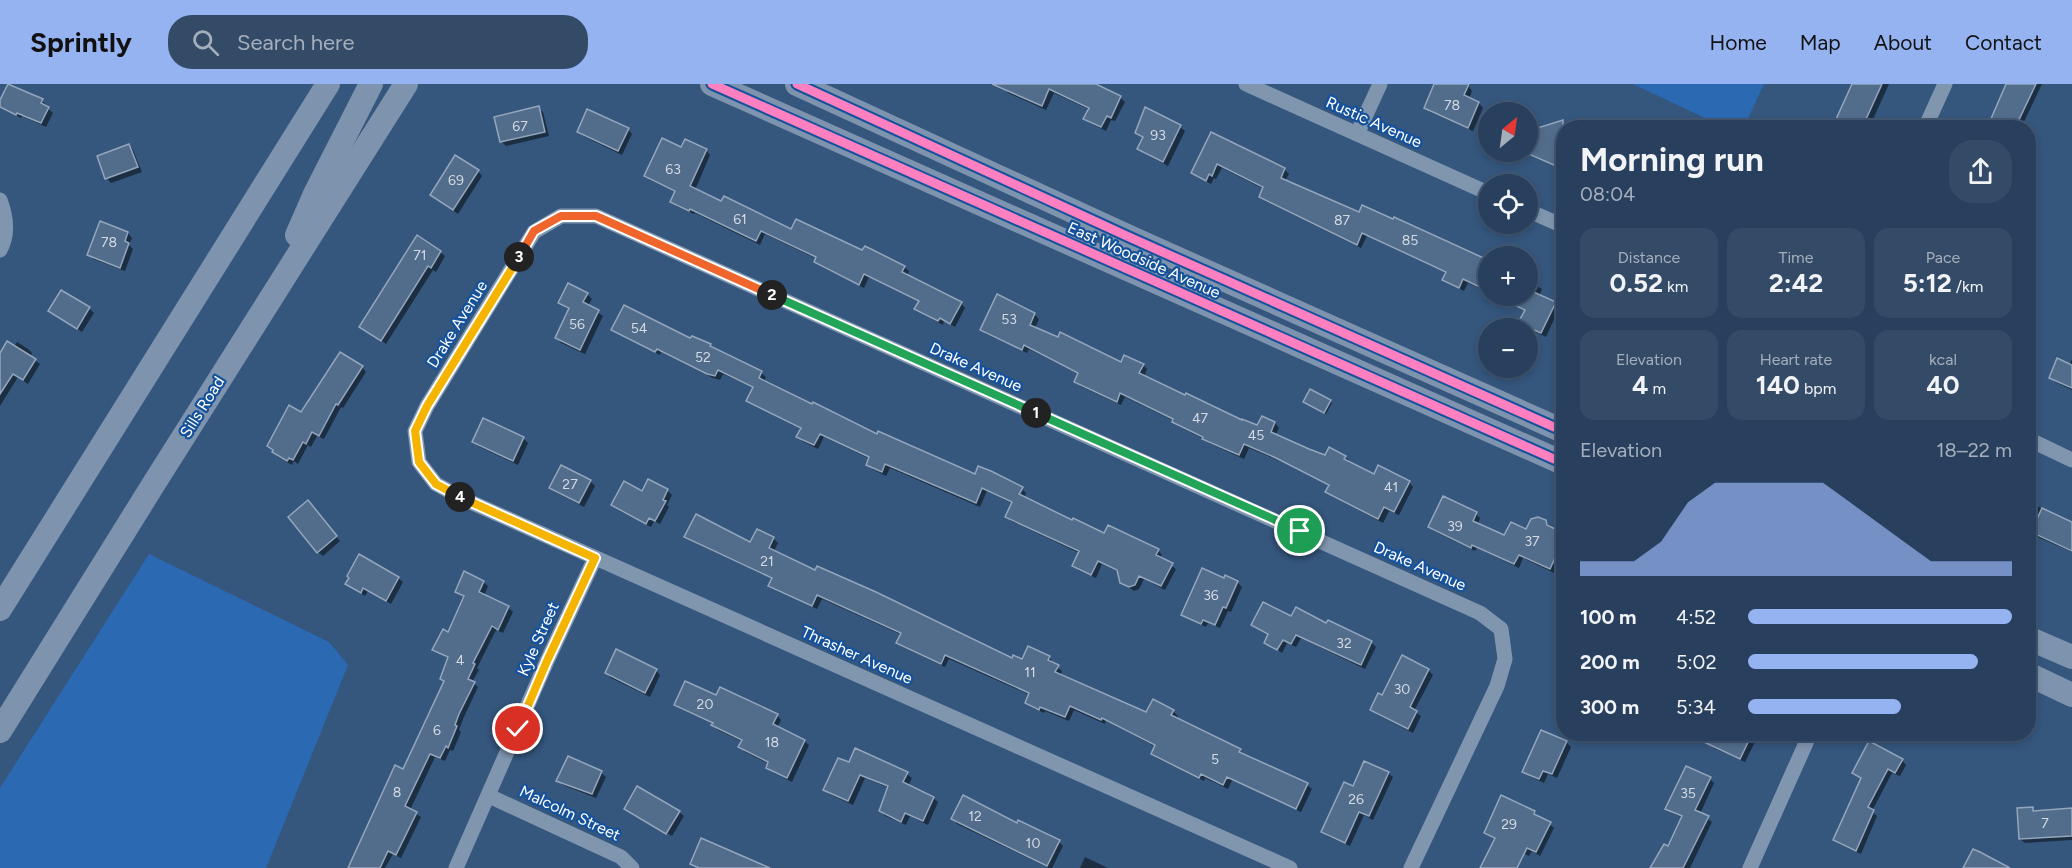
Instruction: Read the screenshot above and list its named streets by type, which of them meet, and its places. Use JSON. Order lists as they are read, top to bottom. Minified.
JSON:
{"streets":{"main road":["East Woodside Avenue","Sills Road"],"street":["Rustic Avenue","Drake Avenue","Kyle Street","Thrasher Avenue","Malcolm Street"]},"crossings":[["Drake Avenue","Thrasher Avenue"],["Kyle Street","Thrasher Avenue"],["Kyle Street","Malcolm Street"]],"house_numbers":["78","67","93","63","69","61","87","85","78","71","53","56","54","52","47","45","27","41","39","37","21","36","32","4","11","30","20","6","18","5","8","35","26","12","7","29","10"],"north":"top right","page":{"header":"Sprintly","search":"Search here","nav":["Home","Map","About","Contact"],"map_buttons":["+","−"],"heading":["Morning run","08:04"],"stats":[["Distance","0.52 km"],["Time","2:42"],["Pace","5:12 /km"],["Elevation","4 m"],["Heart rate","140 bpm"],["kcal","40"]],"pins":["3","2","1","4"],"chart":["Elevation","18–22 m"],"list":[{"name":"100 m","note":"4:52"},{"name":"200 m","note":"5:02"},{"name":"300 m","note":"5:34"}]}}
